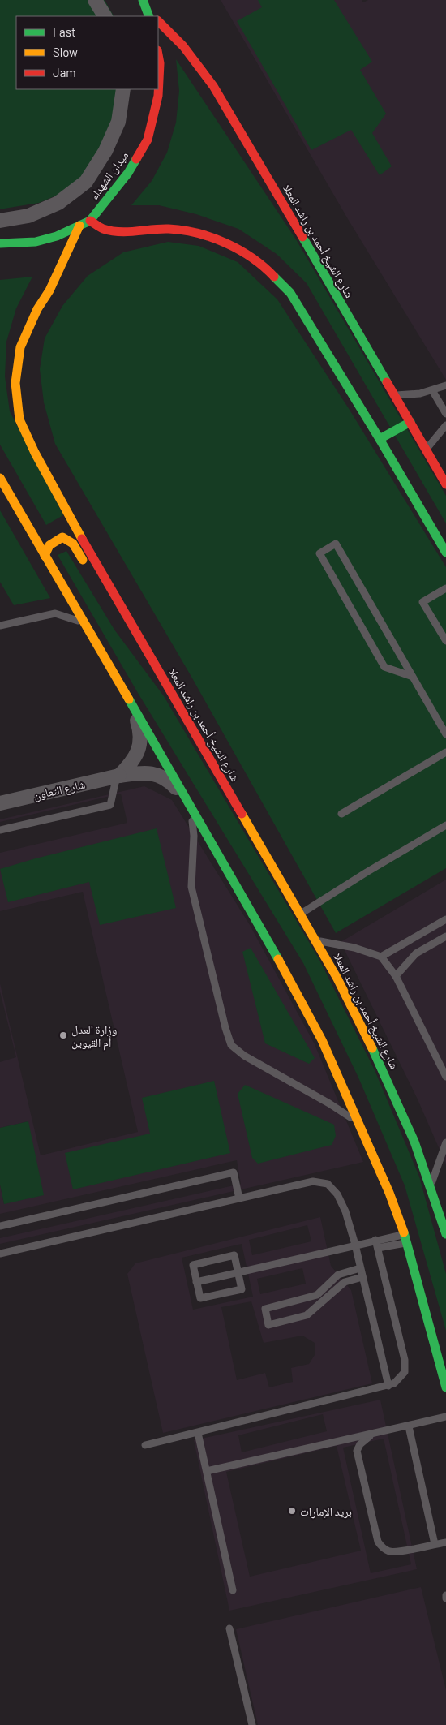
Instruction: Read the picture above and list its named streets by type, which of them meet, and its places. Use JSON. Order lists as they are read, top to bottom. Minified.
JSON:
{"streets":{"street":["ميدان الشهداء","شارع الشيخ أحمد بن راشد المعلا","شارع التعاون"]},"crossings":[["ميدان الشهداء","شارع الشيخ أحمد بن راشد المعلا"]],"places":["وزارة العدل أم القيوين","بريد الإمارات"],"legend":["Fast","Slow","Jam"]}
